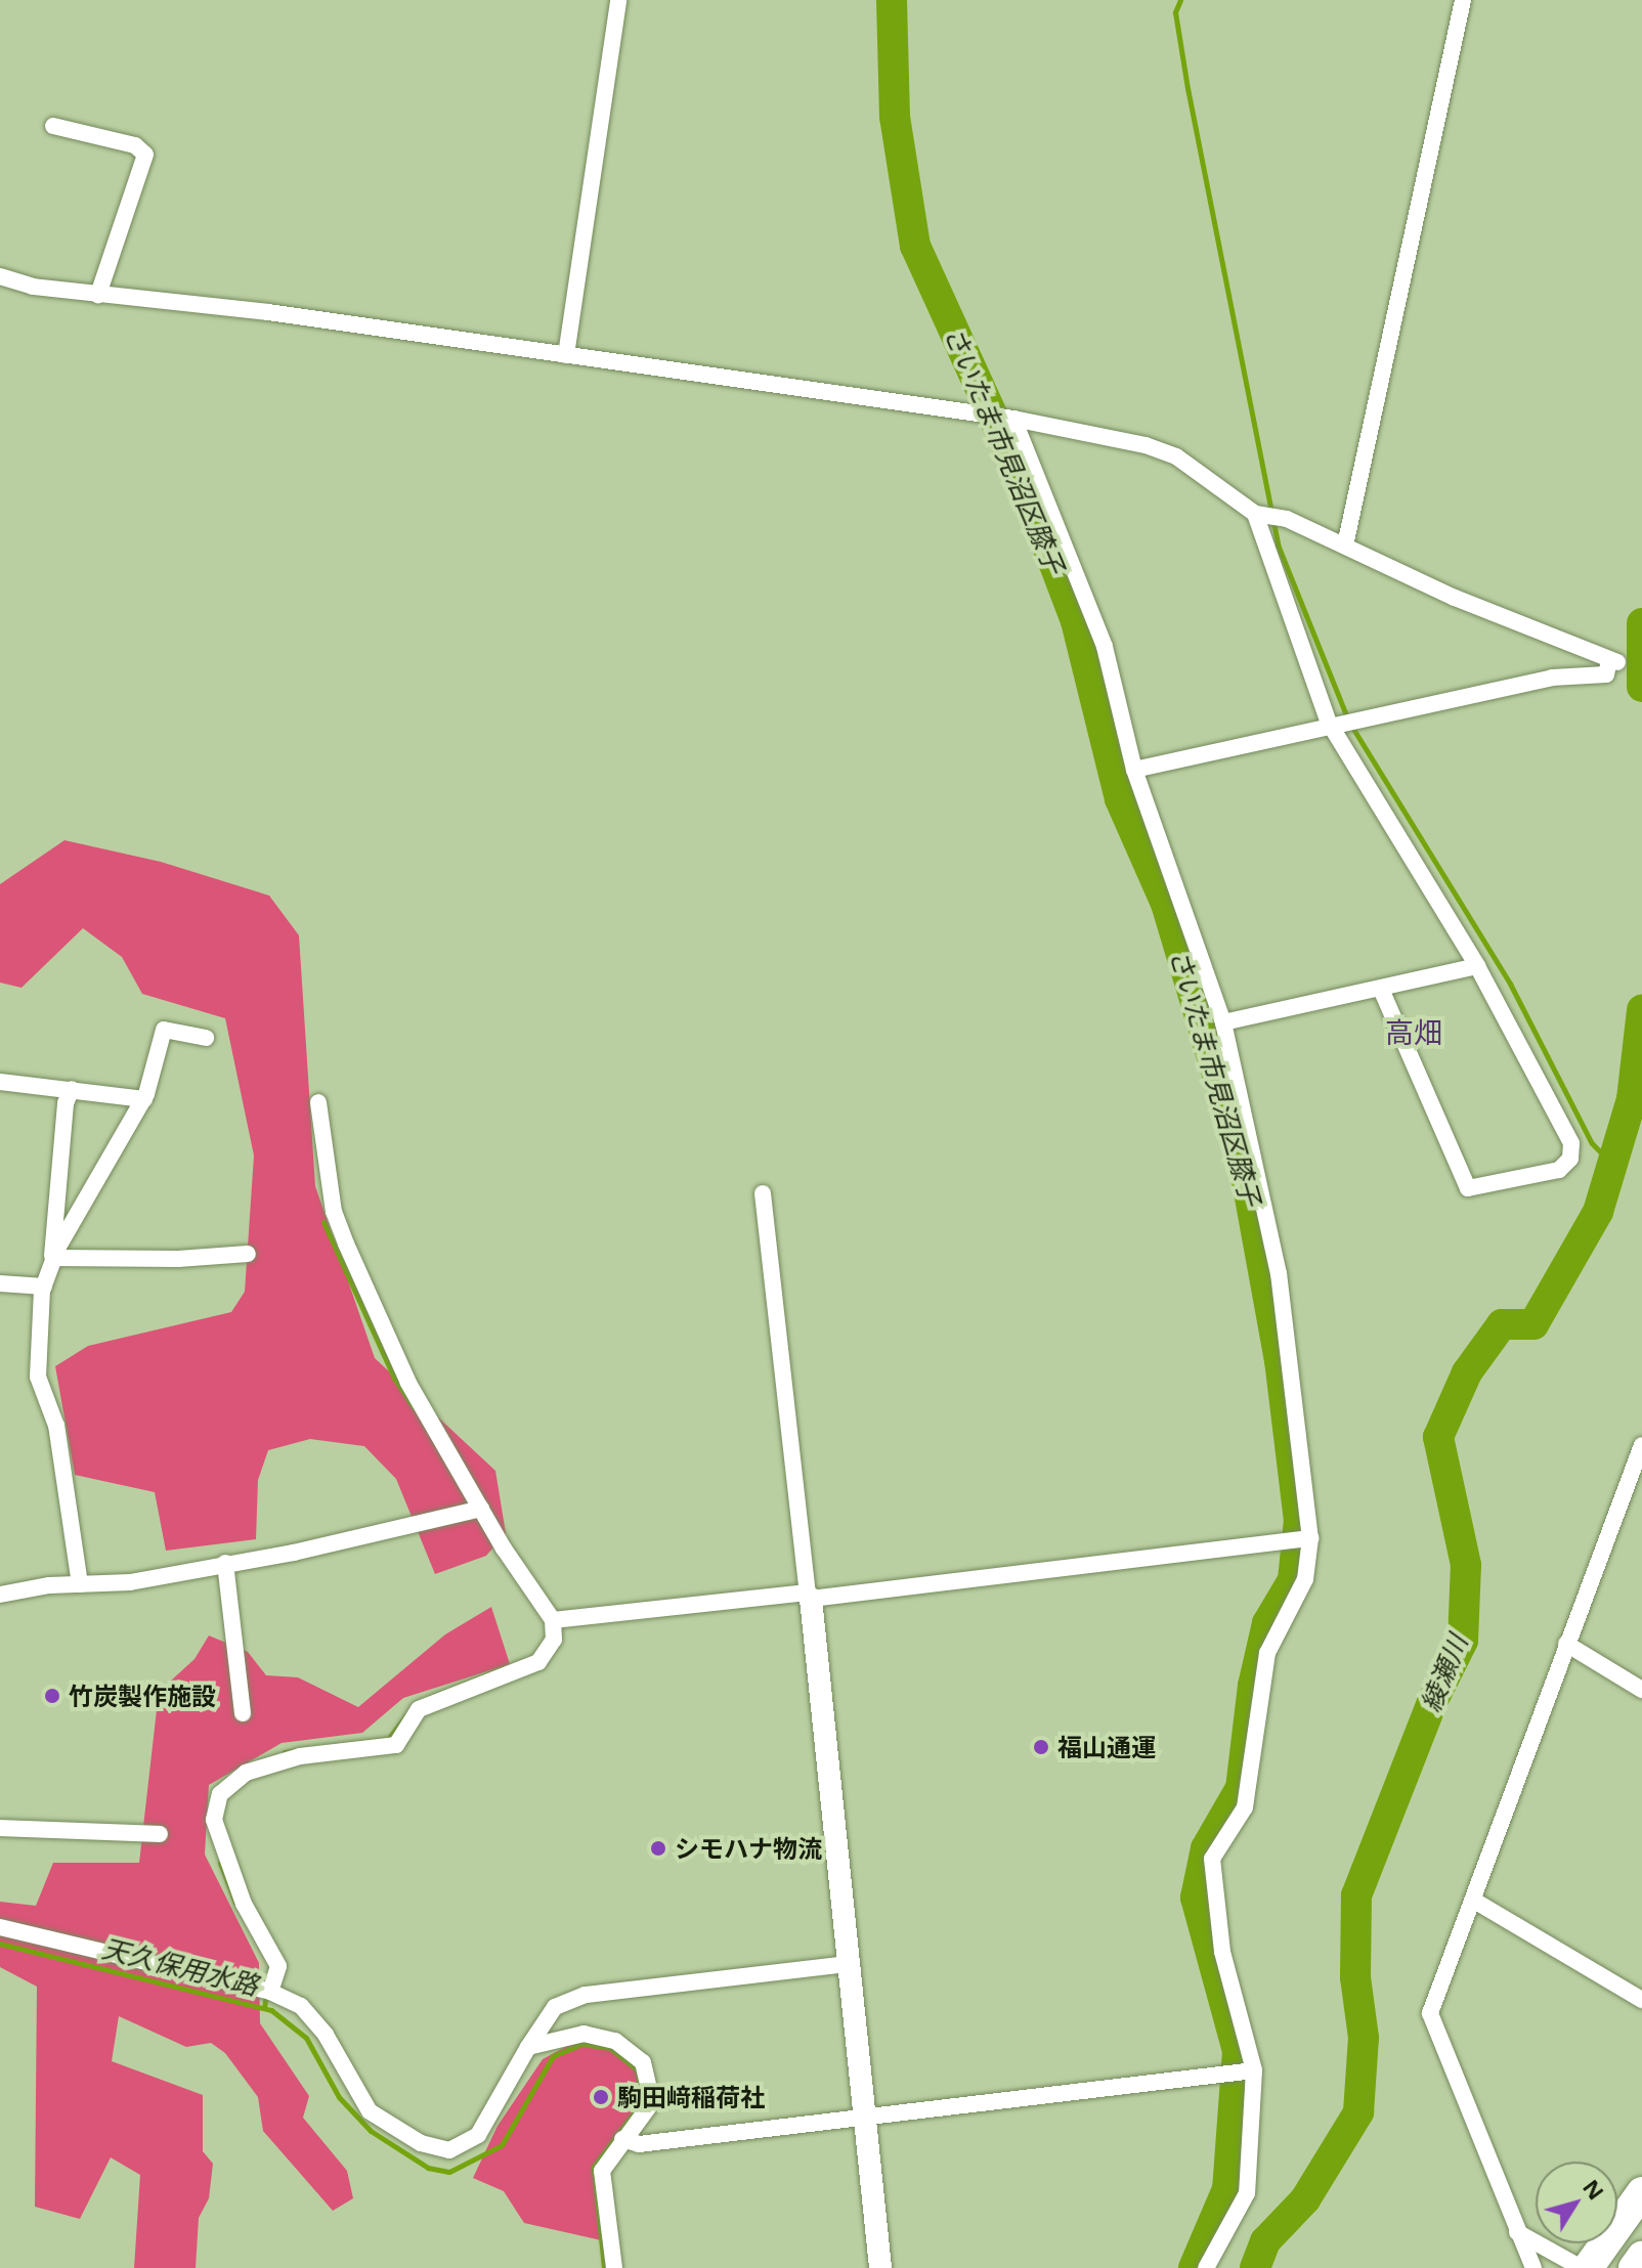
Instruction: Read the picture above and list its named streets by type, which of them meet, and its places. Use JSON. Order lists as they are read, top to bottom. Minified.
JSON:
{"districts":["高畑"],"water":["さいたま市見沼区膝子","綾瀬川","天久保用水路"],"places":["竹炭製作施設","福山通運","シモハナ物流","駒田﨑稲荷社"],"north":"top right"}
